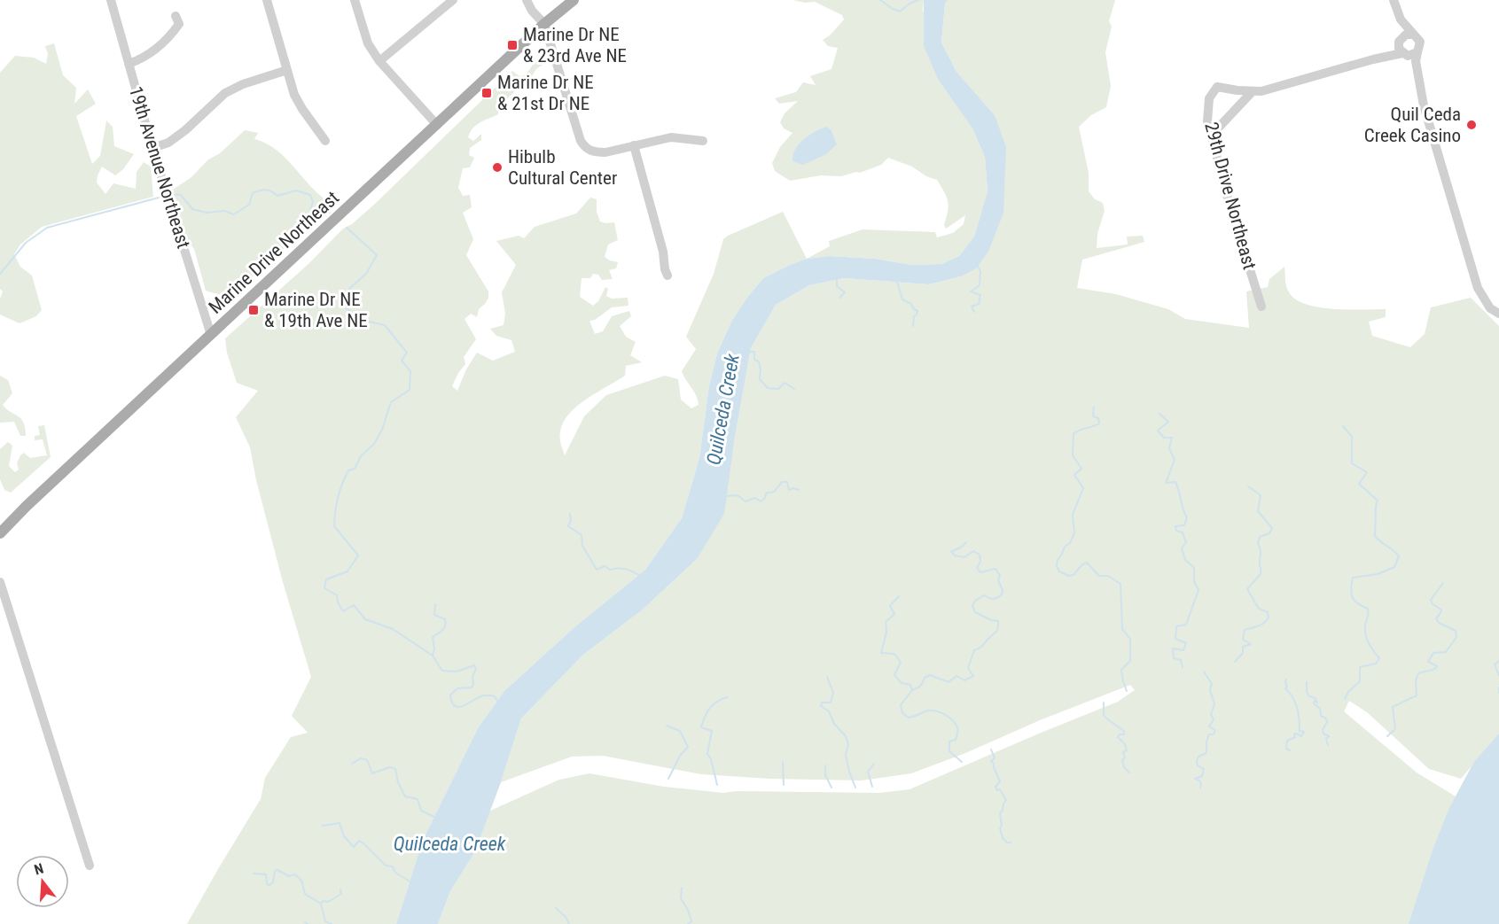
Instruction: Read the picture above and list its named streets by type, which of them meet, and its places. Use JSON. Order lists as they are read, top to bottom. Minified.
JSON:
{"streets":{"main road":["Marine Drive Northeast"],"street":["19th Avenue Northeast","29th Drive Northeast"]},"crossings":[["19th Avenue Northeast","Marine Drive Northeast"]],"water":["Quilceda Creek"],"places":{"transit":["Marine Dr NE & 23rd Ave NE","Marine Dr NE & 21st Dr NE","Marine Dr NE & 19th Ave NE"],"other":["Quil Ceda Creek Casino","Hibulb Cultural Center"]},"north":"top"}
